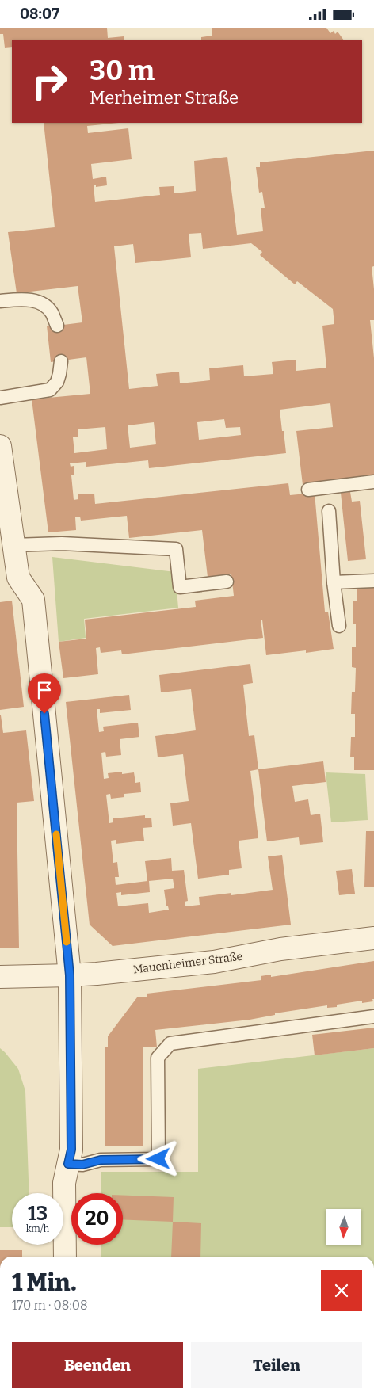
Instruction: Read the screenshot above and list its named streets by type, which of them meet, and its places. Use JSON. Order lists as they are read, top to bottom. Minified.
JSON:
{"streets":{"street":["Mauenheimer Straße"]},"north":"bottom","page":{"status":"08:07","turn":["30 m","Merheimer Straße"],"speed":"13 km/h","limit":"20","heading":["1 Min.","170 m · 08:08"],"buttons":["Beenden","Teilen"]}}
